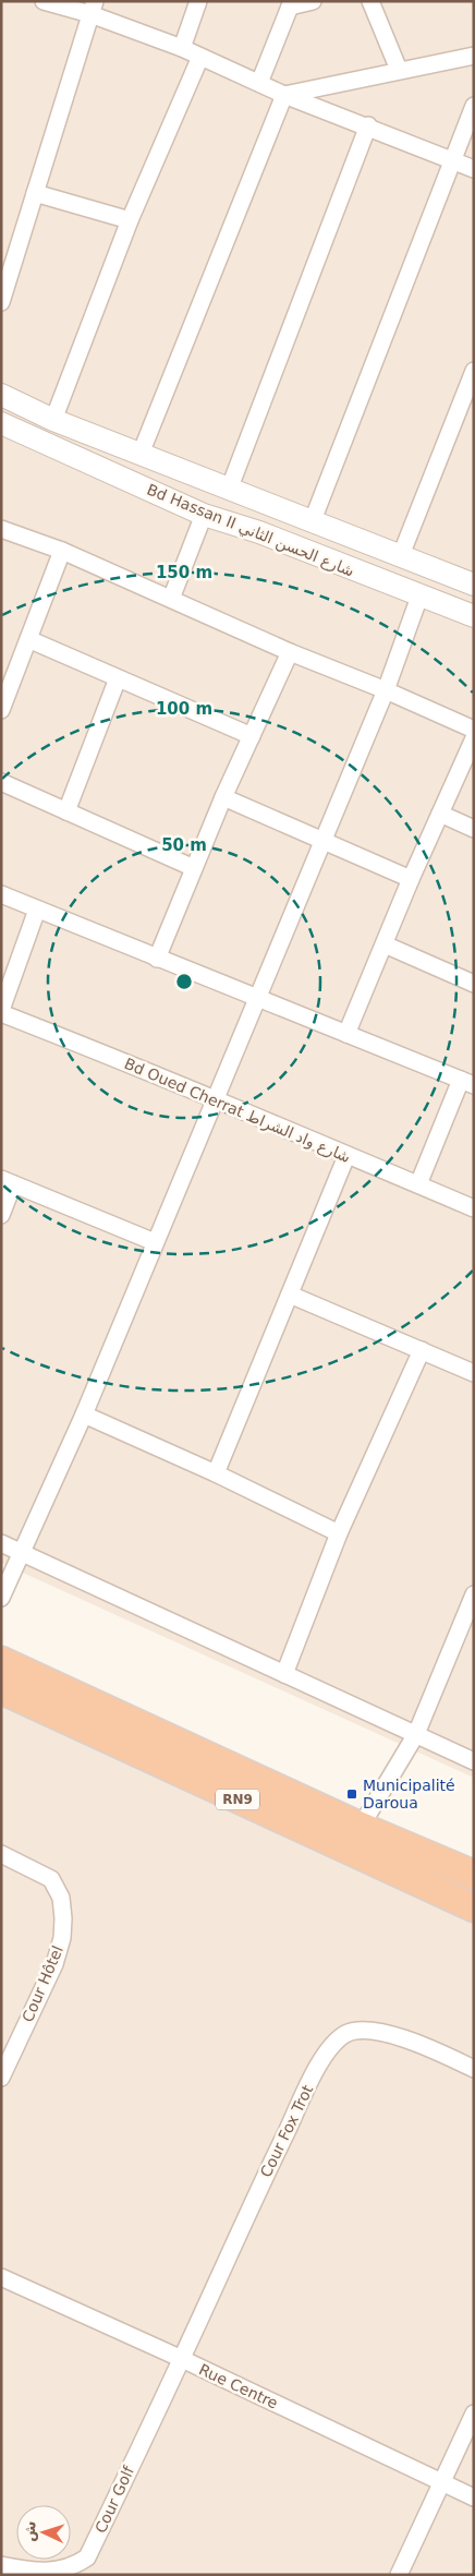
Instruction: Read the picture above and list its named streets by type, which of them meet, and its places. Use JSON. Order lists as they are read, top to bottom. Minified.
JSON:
{"streets":{"highway":["RN9"],"street":["Bd Hassan II شارع الحسن الثاني","Bd Oued Cherrat شارع واد الشراط","Cour Hôtel","Cour Fox Trot","Rue Centre","Cour Golf"]},"crossings":[["Cour Fox Trot","Rue Centre"],["Cour Fox Trot","Cour Golf"],["Rue Centre","Cour Golf"]],"places":{"transit":["Municipalité Daroua"]},"north":"left","rings":["150 m","100 m","50 m"]}
